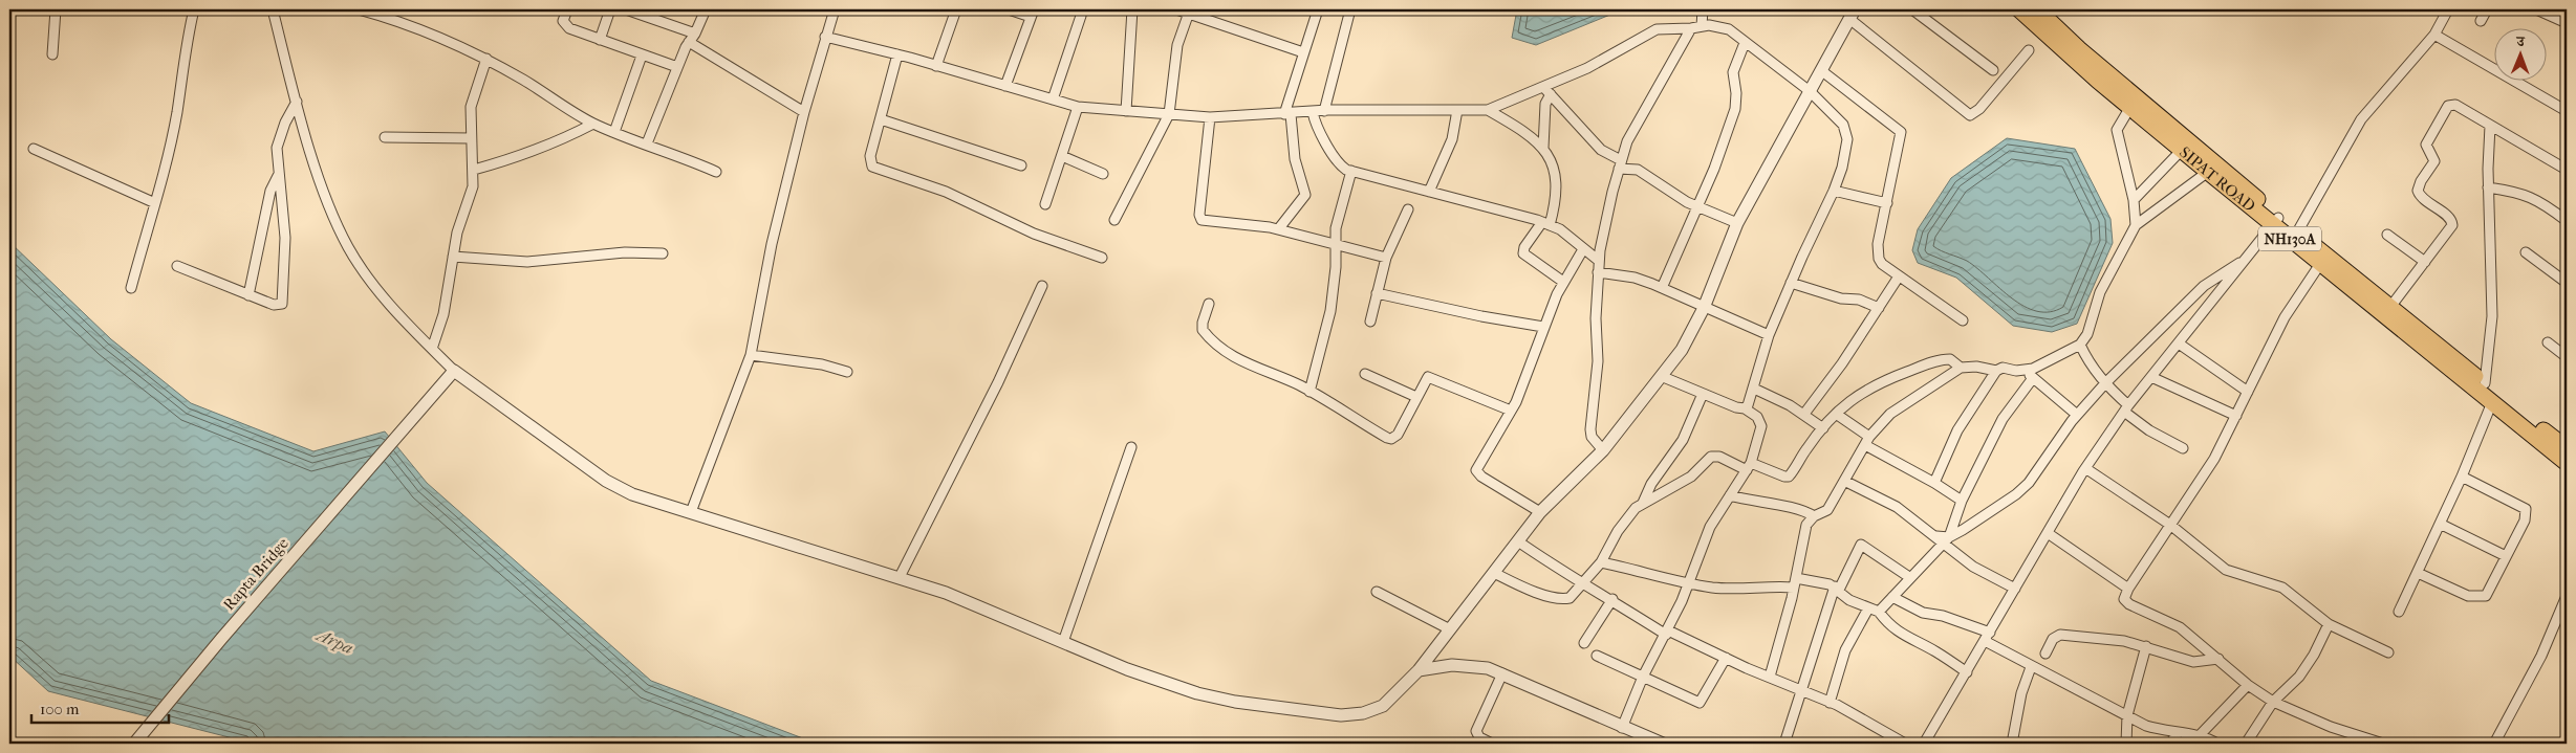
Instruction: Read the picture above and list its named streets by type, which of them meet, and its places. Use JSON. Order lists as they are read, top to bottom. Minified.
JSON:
{"streets":{"highway":["SIPAT ROAD","NH130A"],"street":["Rapta Bridge"]},"water":["Arpa"],"scale_bar":"100 m","north":"top"}
